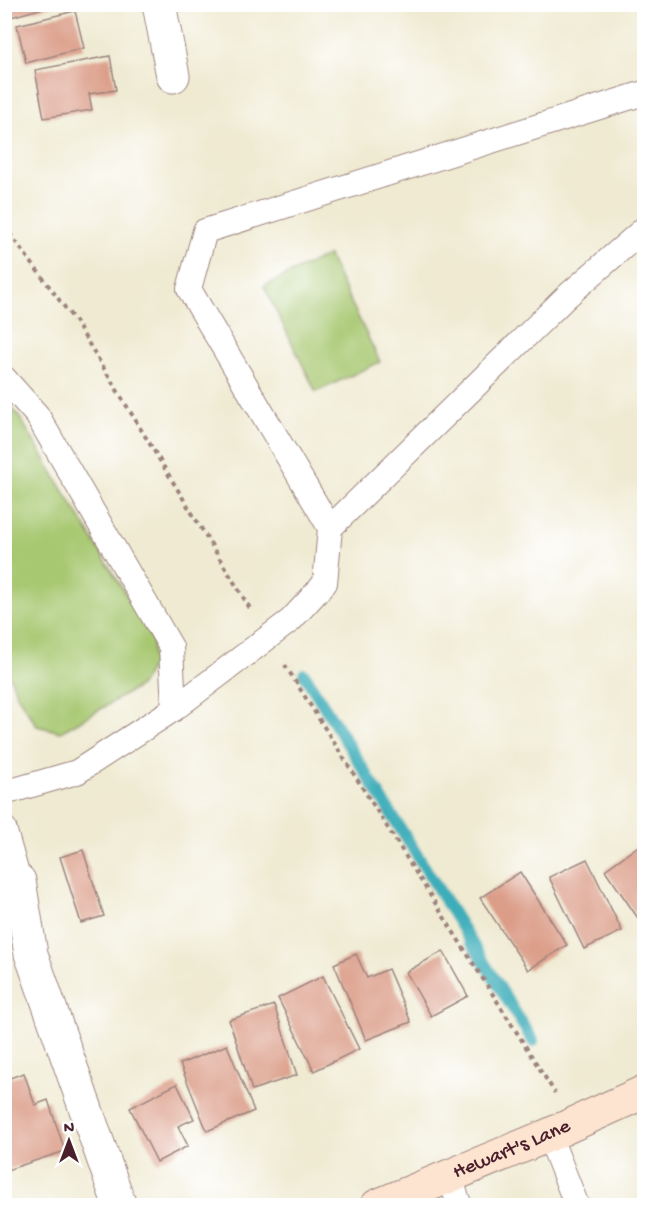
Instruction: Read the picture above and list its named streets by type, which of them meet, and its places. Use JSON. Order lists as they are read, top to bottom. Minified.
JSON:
{"streets":{"street":["Hewart's Lane"]},"north":"top"}
